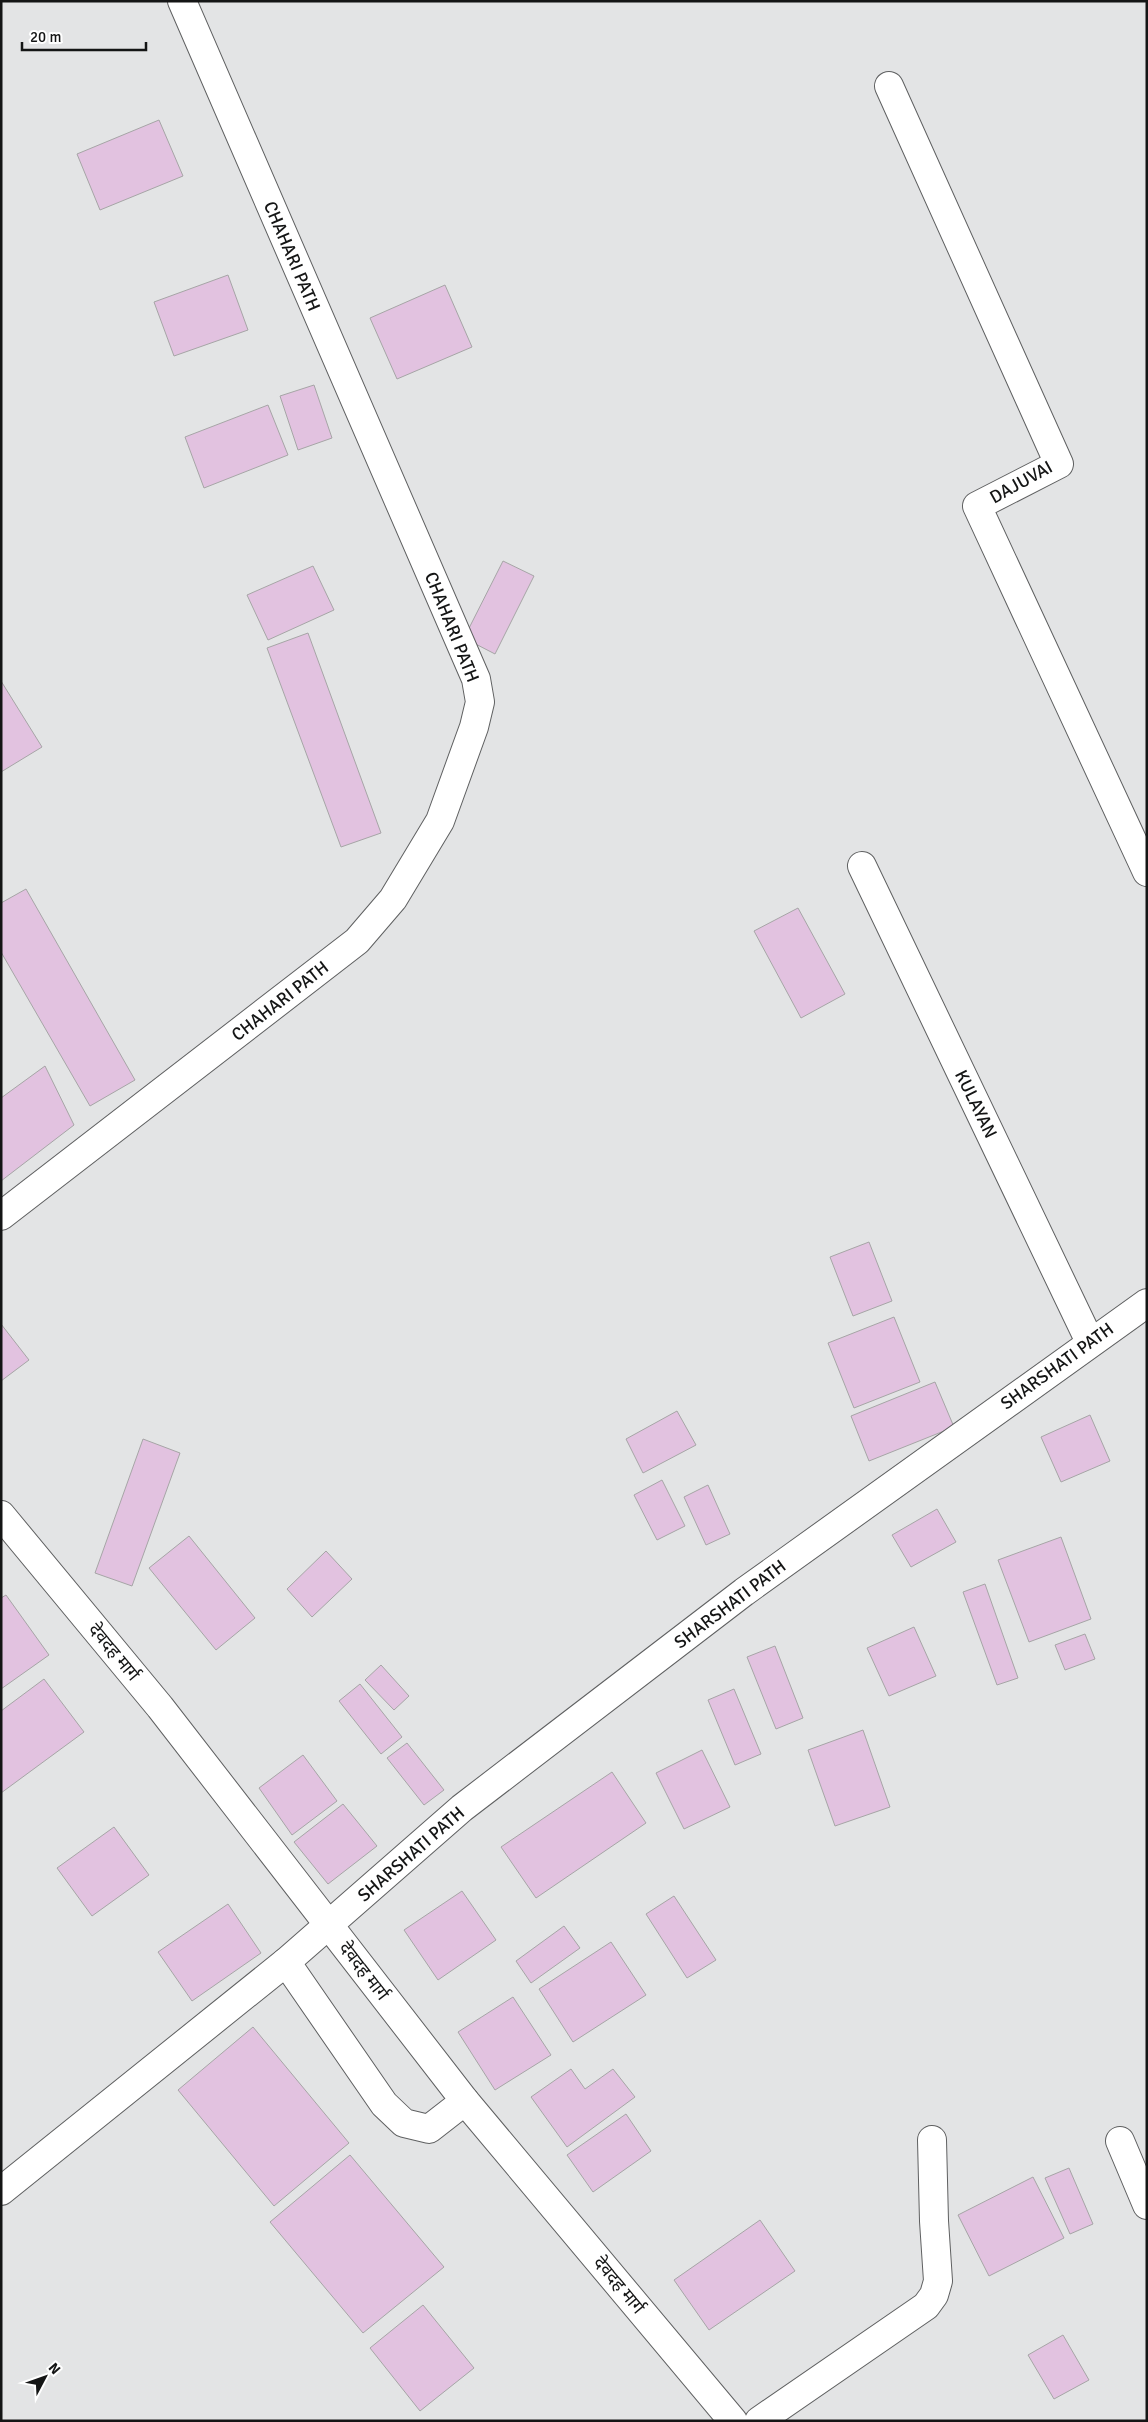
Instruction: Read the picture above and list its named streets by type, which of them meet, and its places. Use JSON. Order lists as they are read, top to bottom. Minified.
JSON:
{"streets":{"street":["CHAHARI PATH","DAJUVAI","KULAYAN","SHARSHATI PATH","देवदह मार्ग"]},"crossings":[["KULAYAN","SHARSHATI PATH"],["SHARSHATI PATH","देवदह मार्ग"]],"scale_bar":"20 m","north":"top right"}
